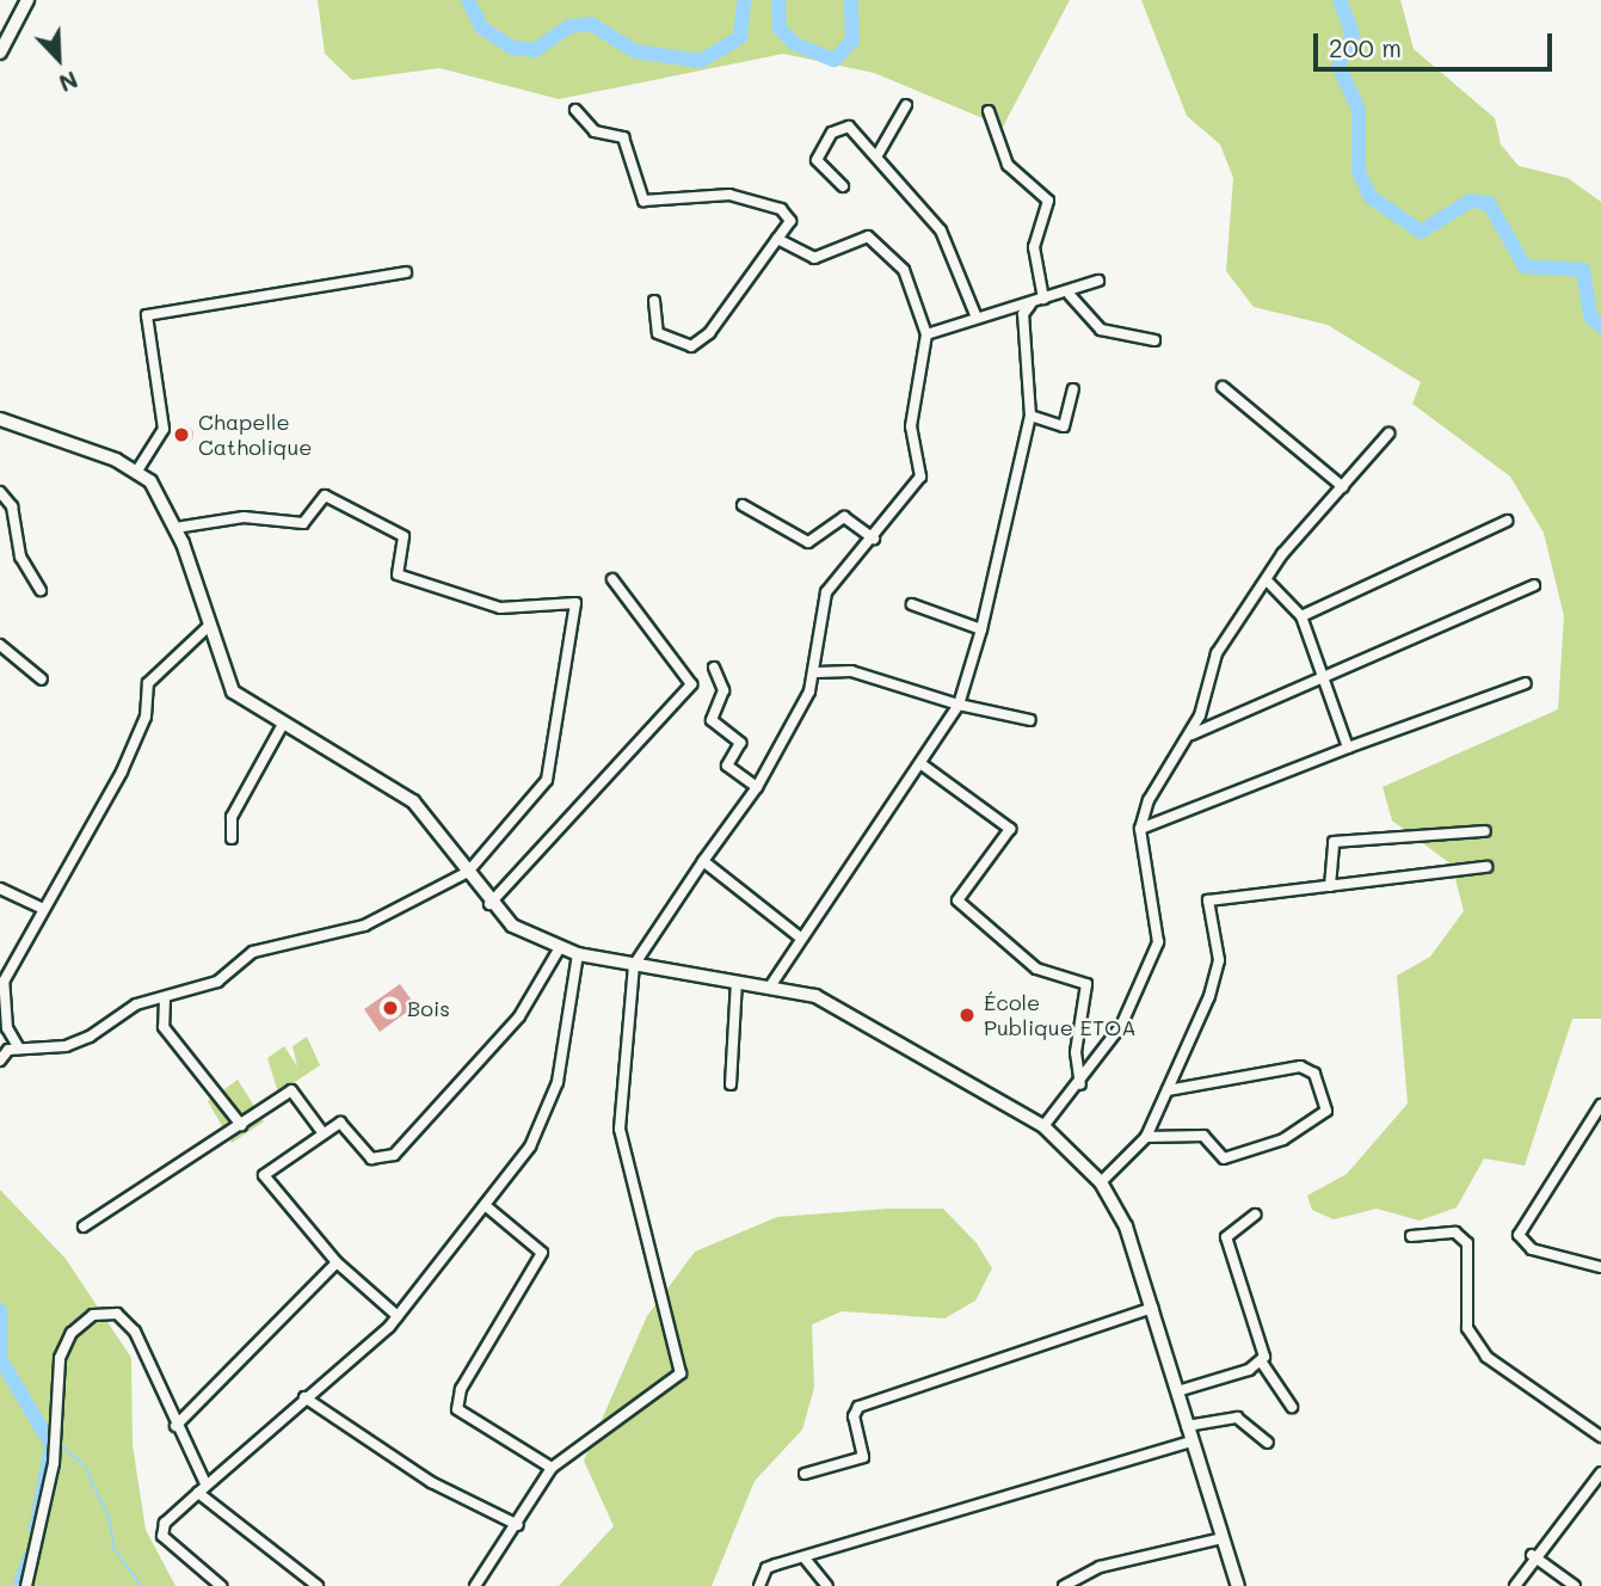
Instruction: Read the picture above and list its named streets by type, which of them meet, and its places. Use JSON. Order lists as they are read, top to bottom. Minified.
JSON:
{"places":["Chapelle Catholique","Bois","École Publique ETOA"],"scale_bar":"200 m","north":"bottom right"}
